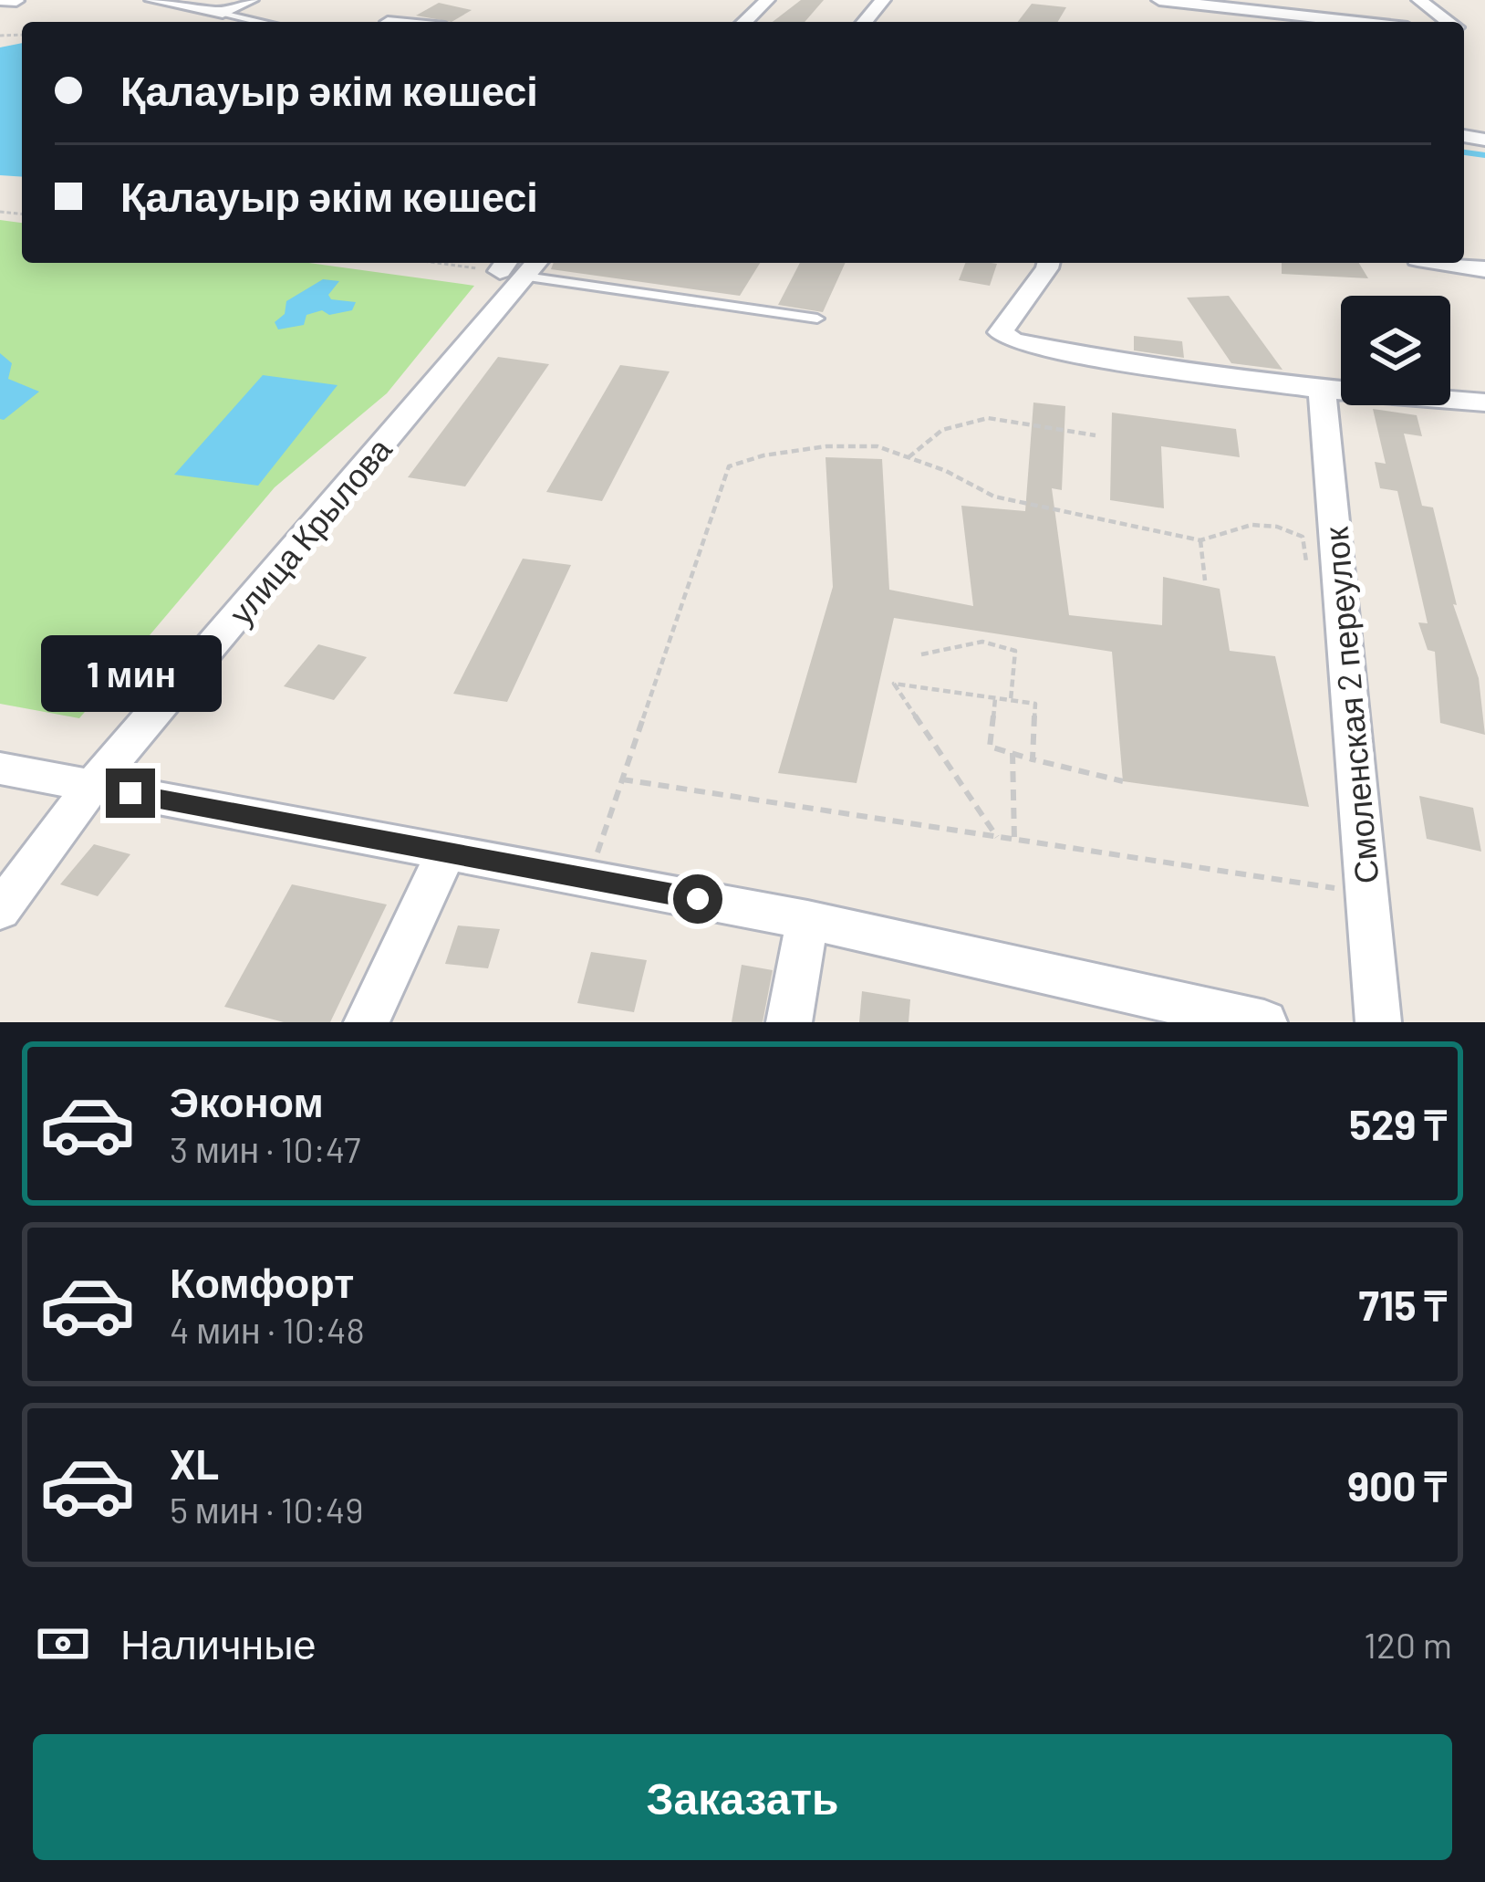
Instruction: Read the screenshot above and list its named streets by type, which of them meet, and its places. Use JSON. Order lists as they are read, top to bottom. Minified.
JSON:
{"streets":{"street":["улица Крылова","Смоленская 2 переулок"]},"page":{"banner":["Қалауыр әкім көшесі","Қалауыр әкім көшесі"],"bubble":"1 мин","list":[{"name":"Эконом","note":"3 мин · 10:47","value":"529 ₸"},{"name":"Комфорт","note":"4 мин · 10:48","value":"715 ₸"},{"name":"XL","note":"5 мин · 10:49","value":"900 ₸"}],"pay":["Наличные","120 m"],"buttons":"Заказать"}}
